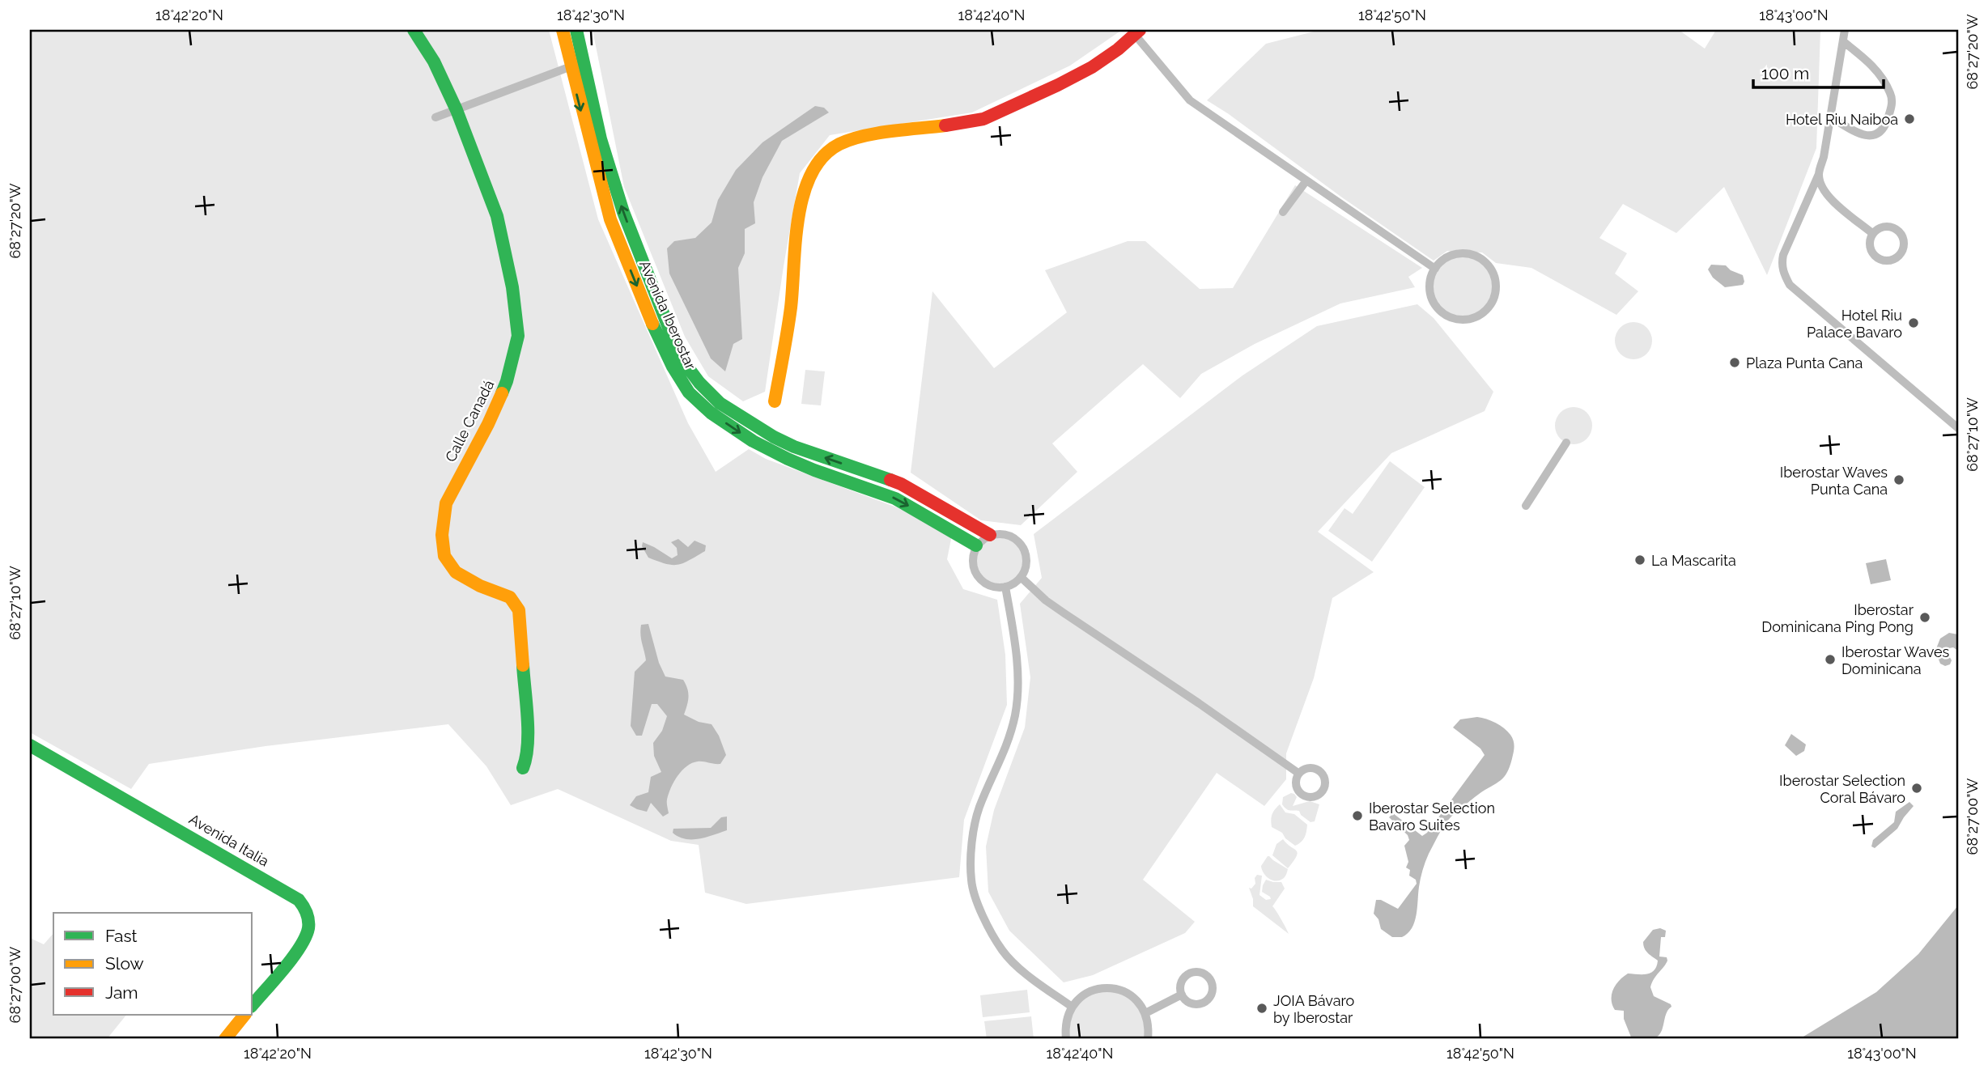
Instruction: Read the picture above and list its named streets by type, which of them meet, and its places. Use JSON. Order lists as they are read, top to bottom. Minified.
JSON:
{"streets":{"street":["Avenida Iberostar","Calle Canadá","Avenida Italia"]},"places":["Hotel Riu Naiboa","Hotel Riu Palace Bavaro","Plaza Punta Cana","Iberostar Waves Punta Cana","La Mascarita","Iberostar Dominicana Ping Pong","Iberostar Waves Dominicana","Iberostar Selection Coral Bávaro","Iberostar Selection Bavaro Suites","JOIA Bávaro by Iberostar"],"legend":["Fast","Slow","Jam"],"scale_bar":"100 m","coordinates":["18°42'20\"N","18°42'30\"N","18°42'40\"N","18°42'50\"N","18°43'00\"N","68°27'20\"W","68°27'10\"W","68°27'00\"W"]}
